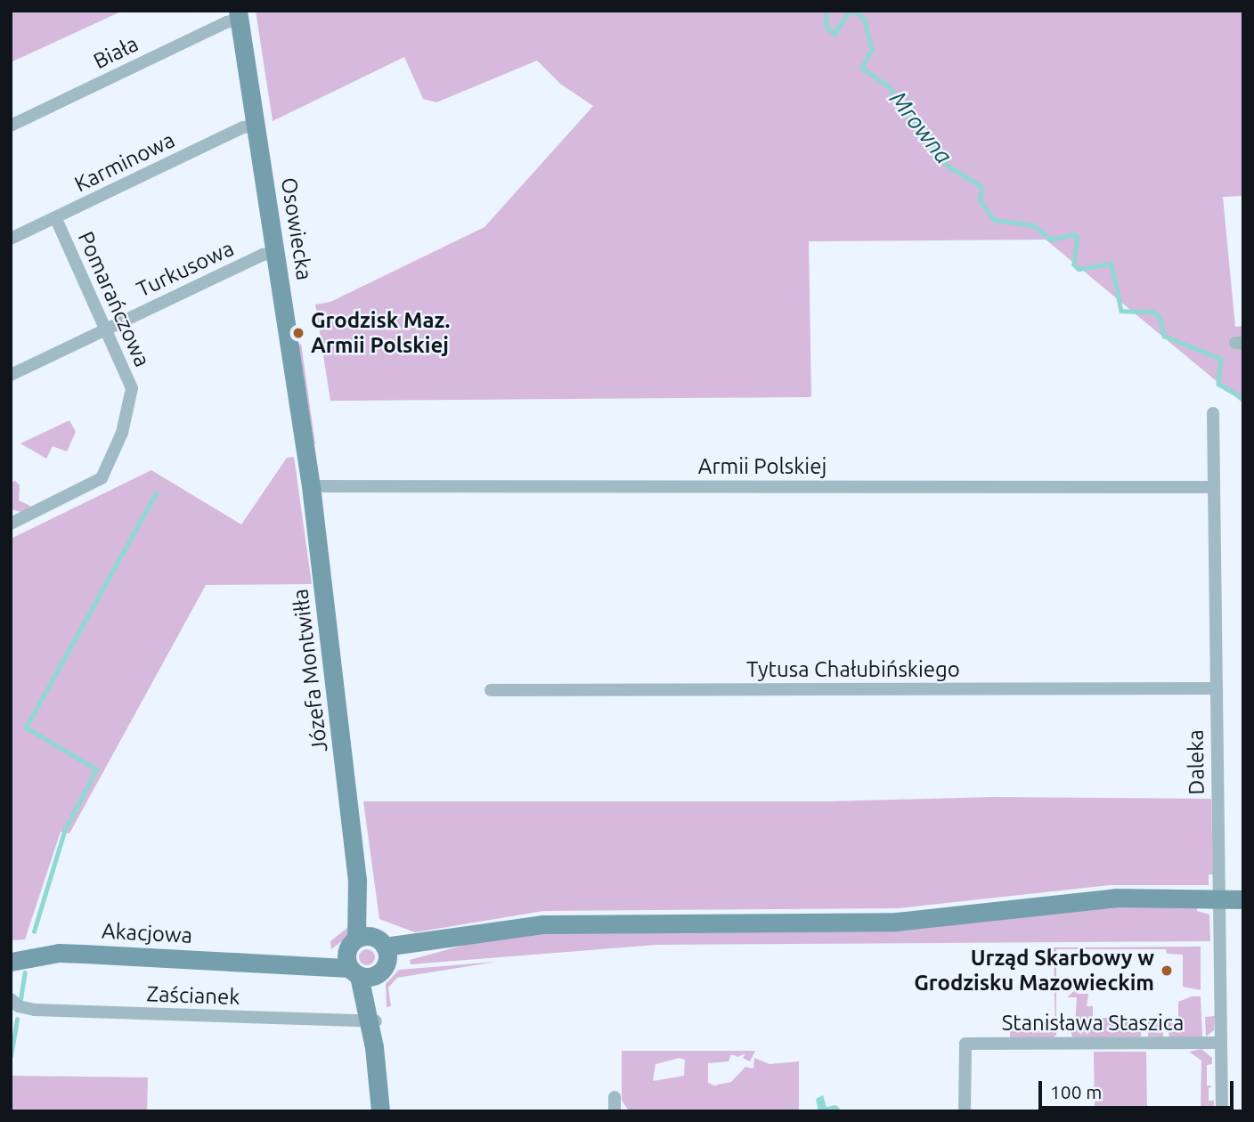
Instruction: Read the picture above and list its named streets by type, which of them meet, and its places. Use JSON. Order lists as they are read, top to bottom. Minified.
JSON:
{"streets":{"street":["Biała","Karminowa","Osowiecka","Turkusowa","Pomarańczowa","Armii Polskiej","Tytusa Chałubińskiego","Józefa Montwiłła","Daleka","Akacjowa","Zaścianek","Stanisława Staszica"]},"crossings":[["Biała","Osowiecka"],["Karminowa","Osowiecka"],["Karminowa","Pomarańczowa"],["Osowiecka","Turkusowa"],["Osowiecka","Józefa Montwiłła"],["Turkusowa","Pomarańczowa"],["Armii Polskiej","Józefa Montwiłła"],["Armii Polskiej","Daleka"],["Tytusa Chałubińskiego","Daleka"],["Józefa Montwiłła","Akacjowa"],["Józefa Montwiłła","Zaścianek"],["Daleka","Akacjowa"],["Daleka","Stanisława Staszica"]],"water":["Mrowna"],"places":["Grodzisk Maz. Armii Polskiej","Urząd Skarbowy w Grodzisku Mazowieckim"],"scale_bar":"100 m"}
